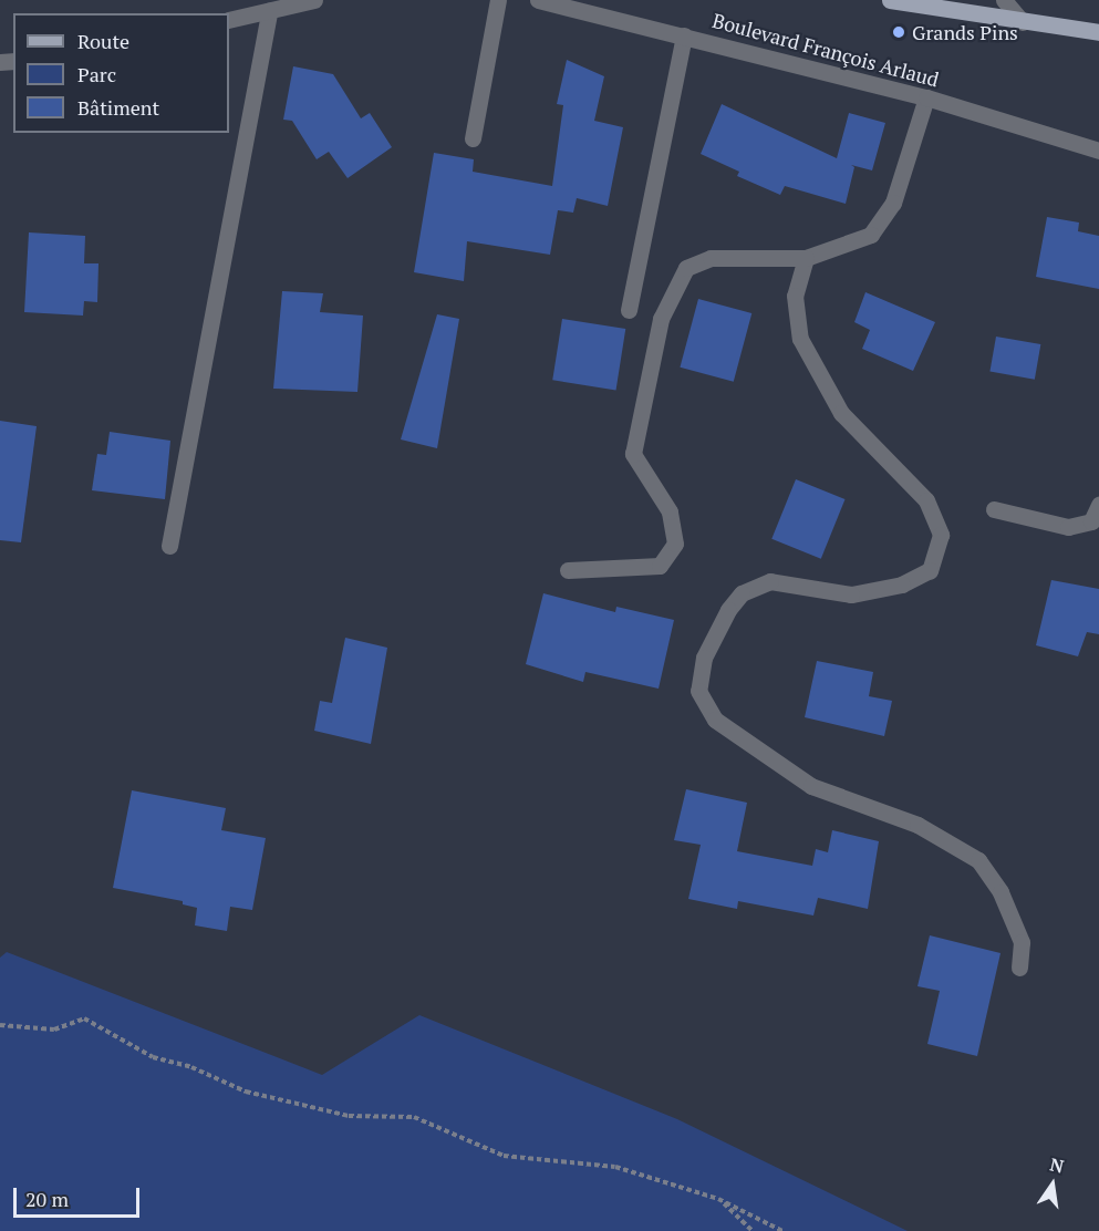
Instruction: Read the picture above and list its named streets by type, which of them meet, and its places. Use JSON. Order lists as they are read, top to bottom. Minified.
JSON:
{"streets":{"street":["Boulevard François Arlaud"]},"places":["Grands Pins"],"legend":["Route","Parc","Bâtiment"],"scale_bar":"20 m","north":"top"}
